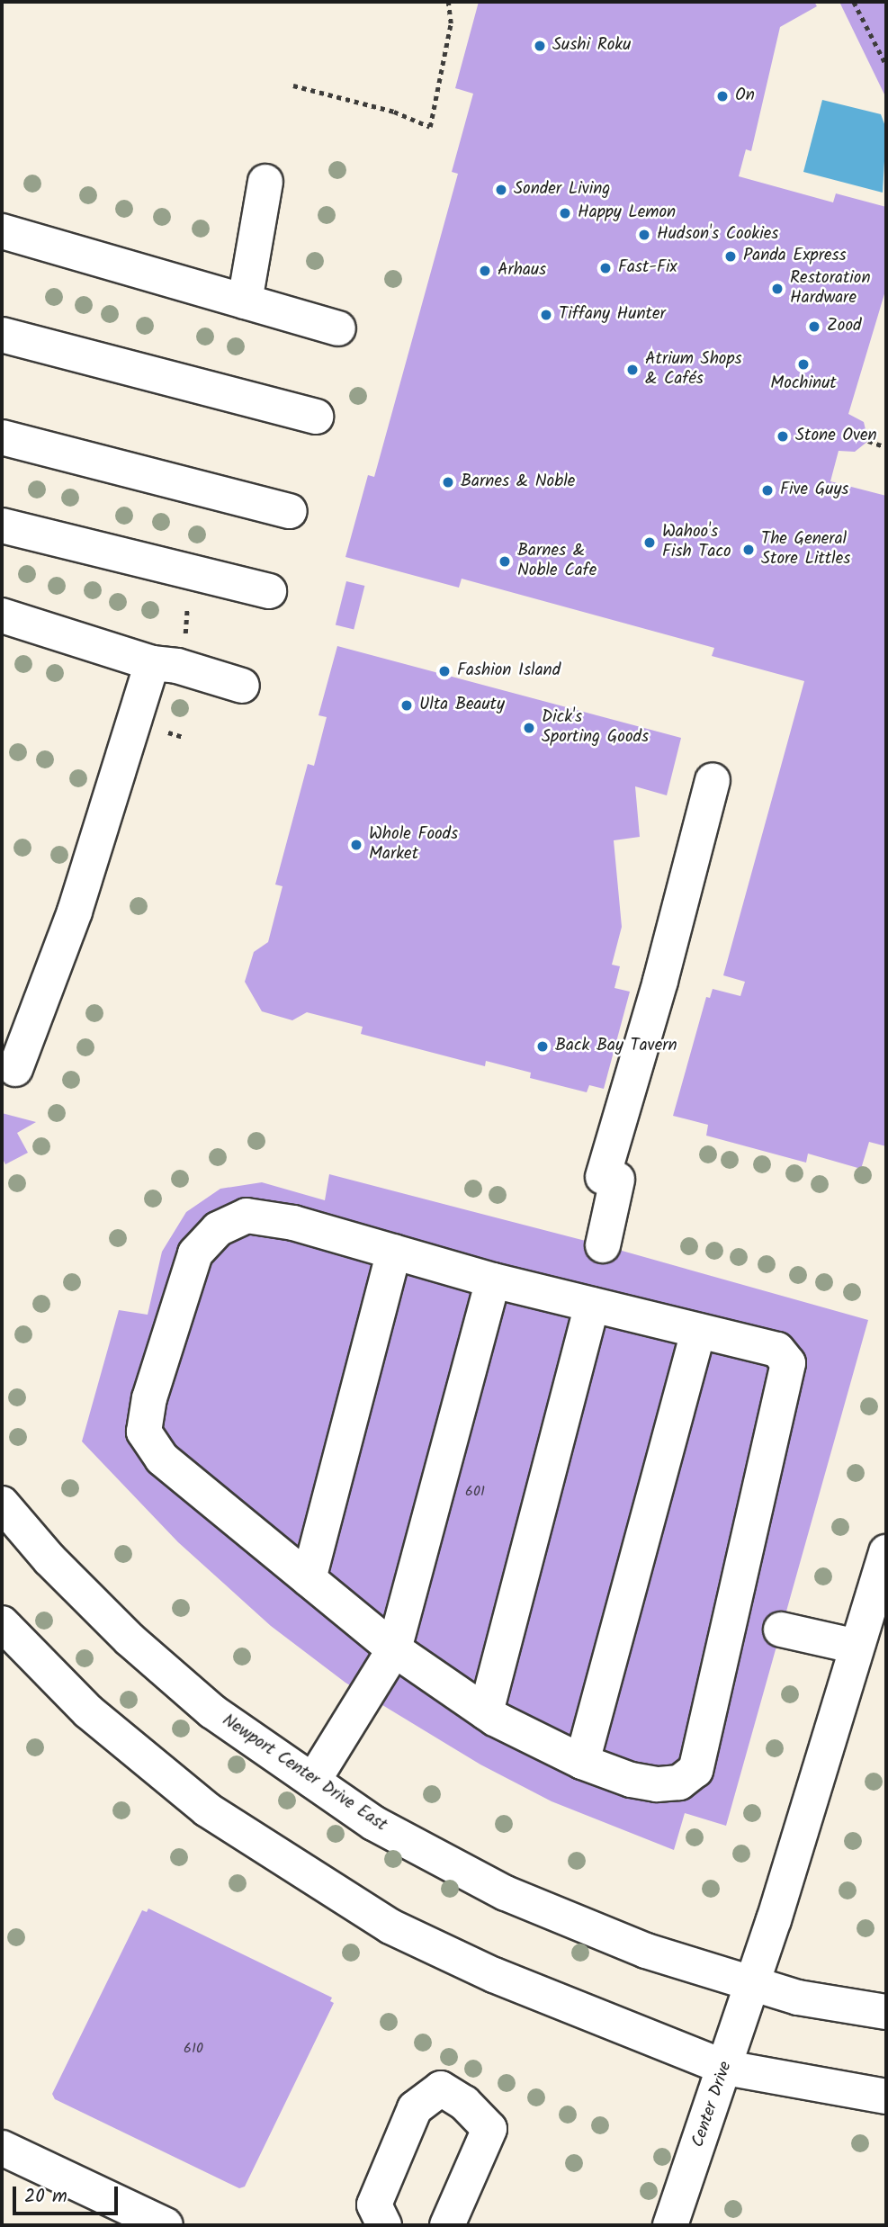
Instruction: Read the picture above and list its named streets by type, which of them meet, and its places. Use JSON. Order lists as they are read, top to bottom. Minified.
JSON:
{"streets":{"main road":["Newport Center Drive East","Center Drive"]},"crossings":[["Newport Center Drive East","Center Drive"]],"places":["Sushi Roku","On","Sonder Living","Happy Lemon","Hudson's Cookies","Panda Express","Fast-Fix","Arhaus","Restoration Hardware","Tiffany Hunter","Zood","Mochinut","Atrium Shops & Cafés","Stone Oven","Barnes & Noble","Five Guys","Wahoo's Fish Taco","The General Store Littles","Barnes & Noble Cafe","Fashion Island","Ulta Beauty","Dick's Sporting Goods","Whole Foods Market","Back Bay Tavern"],"house_numbers":["601","610"],"scale_bar":"20 m"}
